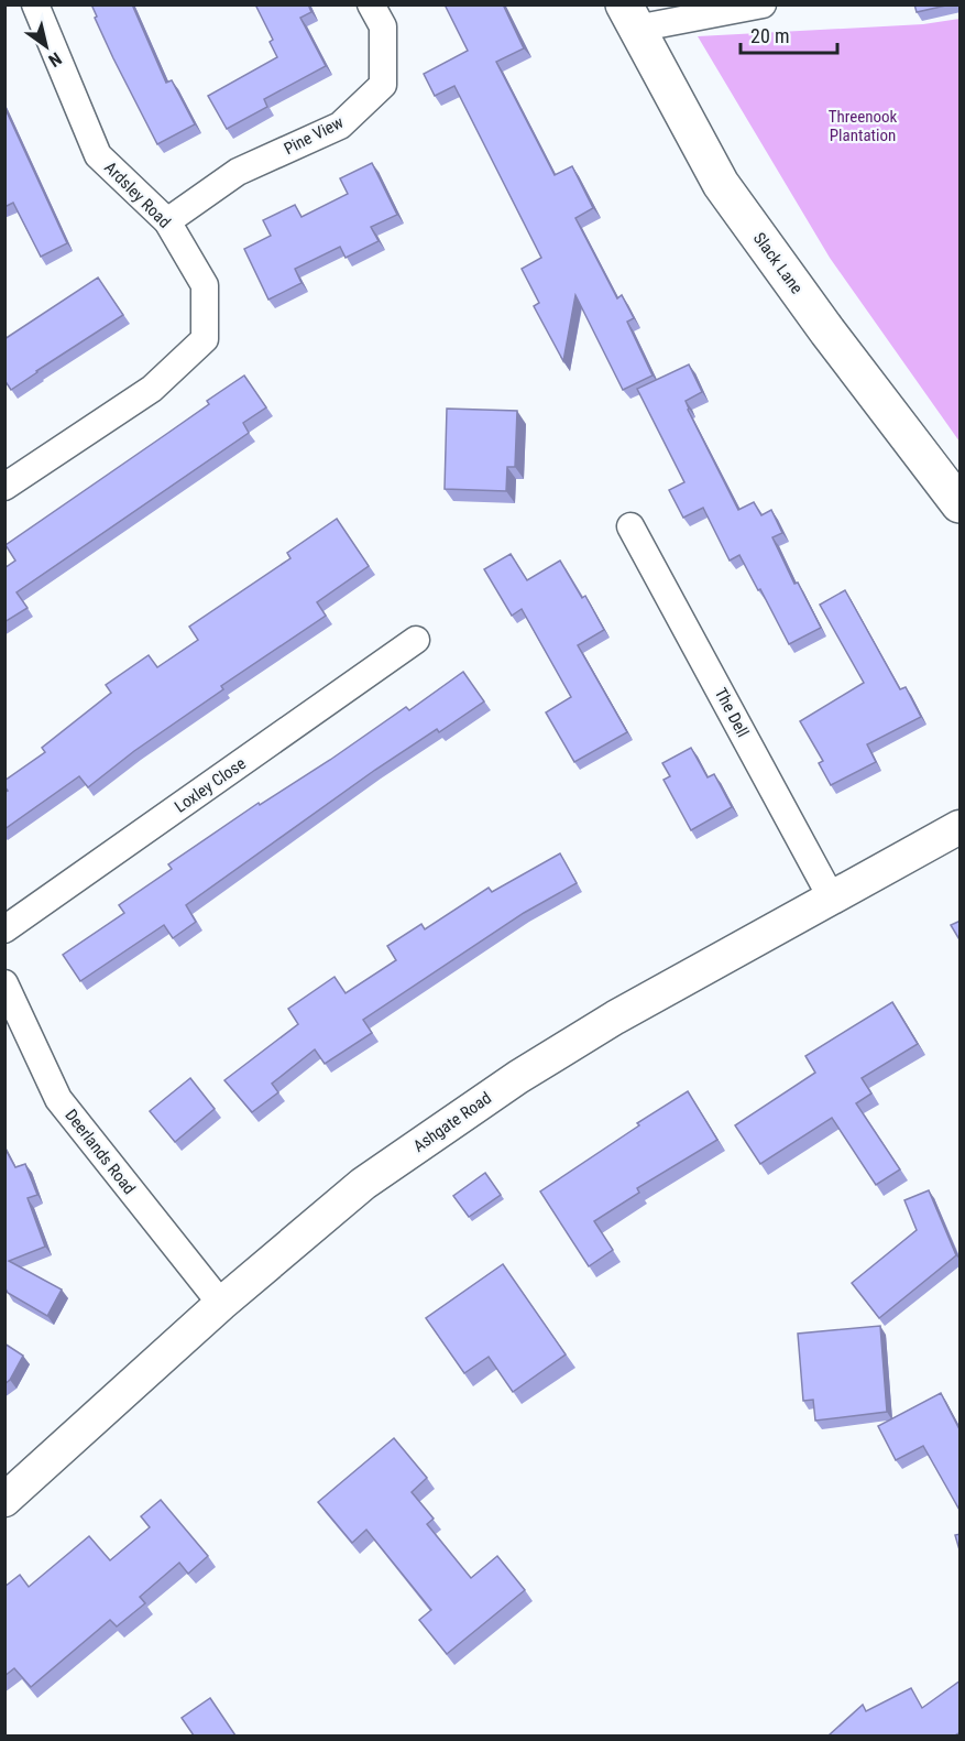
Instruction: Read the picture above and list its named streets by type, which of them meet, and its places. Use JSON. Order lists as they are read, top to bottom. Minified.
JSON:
{"streets":{"main road":["Slack Lane"],"street":["Pine View","Ardsley Road","The Dell","Loxley Close","Ashgate Road","Deerlands Road"]},"crossings":[["Pine View","Ardsley Road"],["The Dell","Ashgate Road"],["Ashgate Road","Deerlands Road"]],"parks":["Threenook Plantation"],"scale_bar":"20 m","north":"bottom right"}
